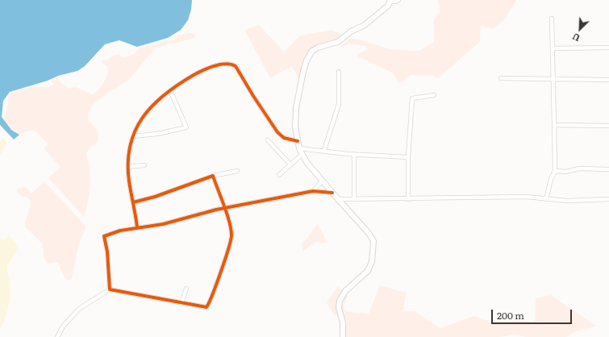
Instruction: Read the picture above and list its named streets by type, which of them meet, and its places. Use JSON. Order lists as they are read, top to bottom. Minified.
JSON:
{"scale_bar":"200 m","north":"bottom left"}
